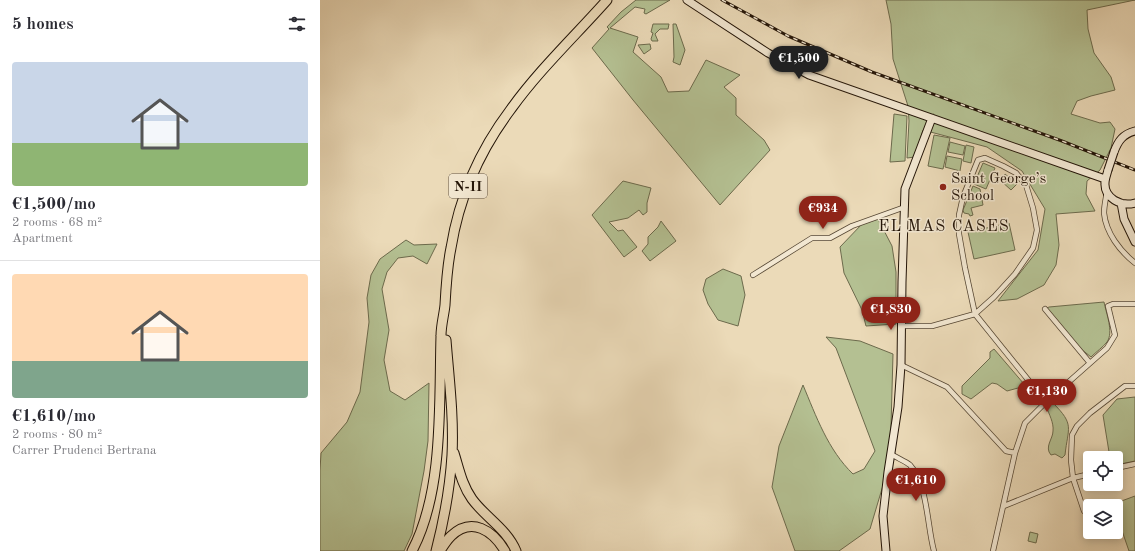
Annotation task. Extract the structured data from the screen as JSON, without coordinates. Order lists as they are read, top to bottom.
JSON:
{
  "streets": {
    "highway": ["N-II"]
  },
  "districts": ["EL MAS CASES"],
  "places": ["Saint George’s School"],
  "page": {
    "heading": "5 homes",
    "price": [
      "€1,500",
      "€934",
      "€1,830",
      "€1,130",
      "€1,610"
    ],
    "list": [
      {
        "name": "€1,500/mo",
        "note": "2 rooms · 68 m² · Apartment"
      },
      {
        "name": "€1,610/mo",
        "note": "2 rooms · 80 m² · Carrer Prudenci Bertrana"
      }
    ]
  }
}
